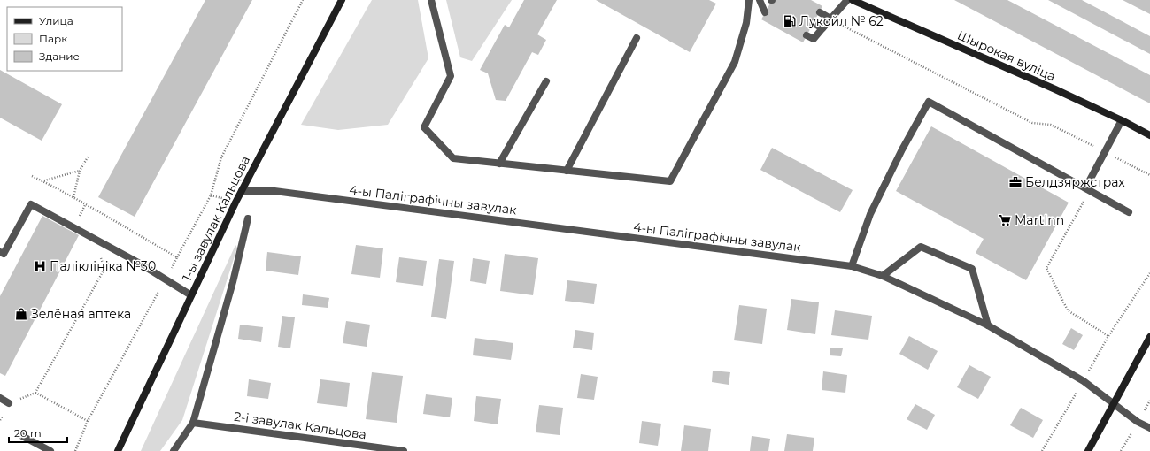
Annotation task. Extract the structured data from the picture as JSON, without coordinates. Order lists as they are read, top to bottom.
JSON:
{
  "streets": {
    "street": [
      "Шырокая вуліца",
      "4-ы Паліграфічны завулак",
      "1-ы завулак Кальцова",
      "2-і завулак Кальцова"
    ]
  },
  "crossings": [
    ["4-ы Паліграфічны завулак", "1-ы завулак Кальцова"]
  ],
  "places": {
    "fuel station": ["Лукойл № 62"],
    "office": ["Белдзяржстрах"],
    "supermarket": ["MartInn"],
    "hospital": ["Паліклініка №30"],
    "shop": ["Зелёная аптека"]
  },
  "legend": ["Улица", "Парк", "Здание"],
  "scale_bar": "20 m"
}
